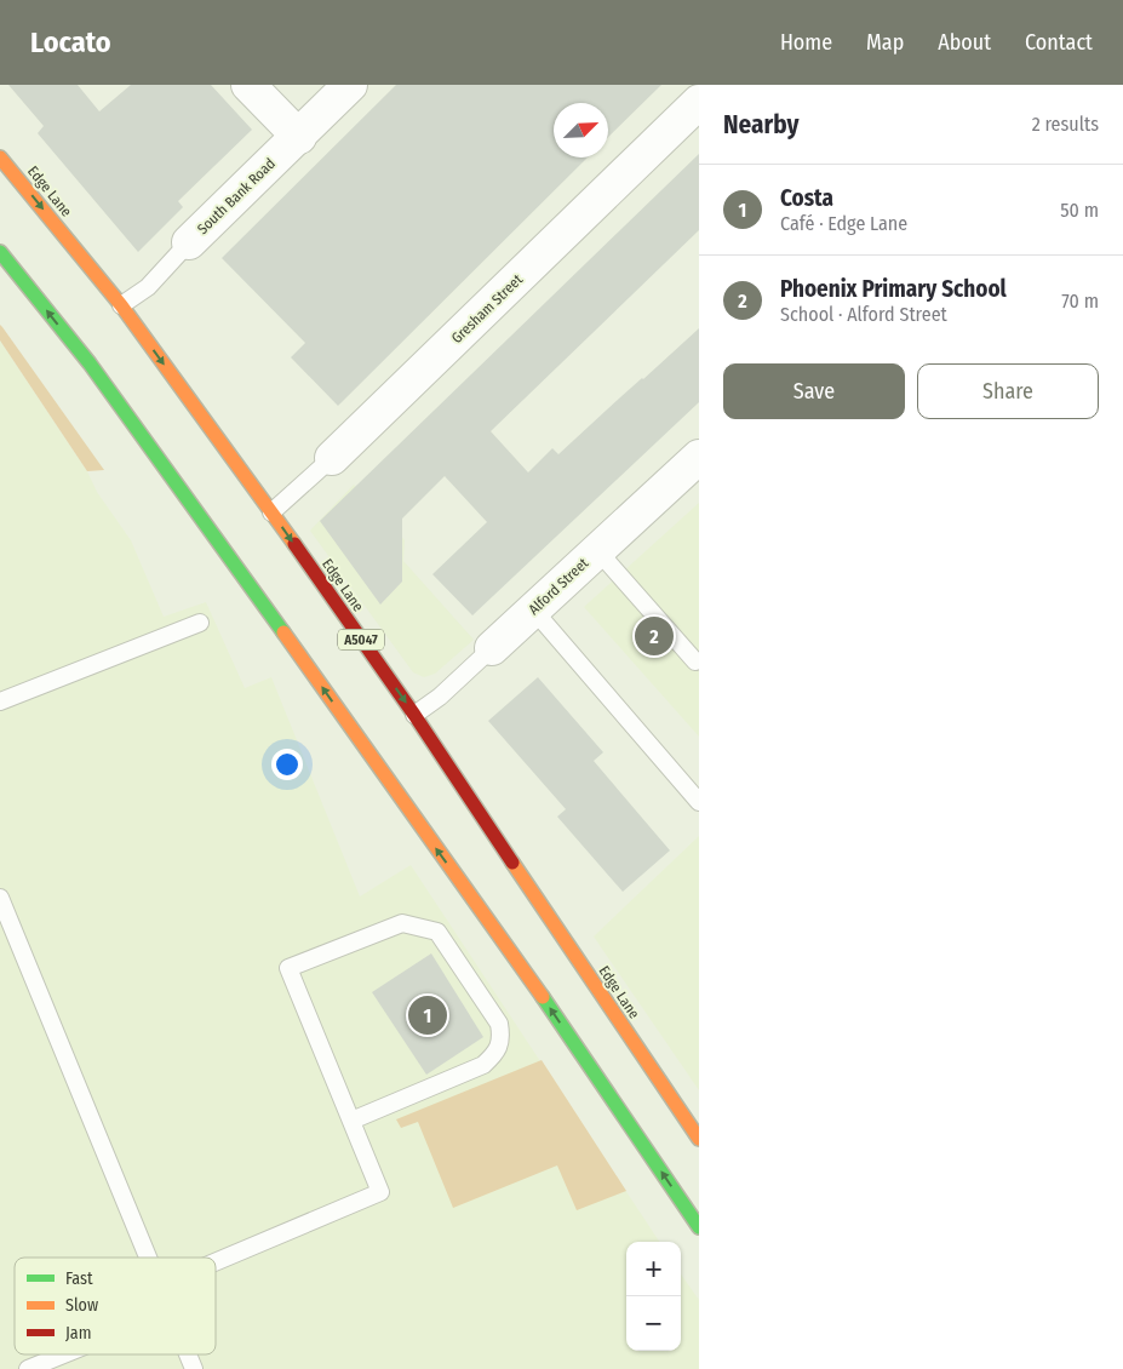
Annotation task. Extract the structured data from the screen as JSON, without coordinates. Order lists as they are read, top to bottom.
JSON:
{
  "streets": {
    "highway": ["Edge Lane", "A5047"],
    "street": ["South Bank Road", "Gresham Street", "Alford Street"]
  },
  "crossings": [
    ["Edge Lane", "South Bank Road"],
    ["Edge Lane", "Gresham Street"],
    ["Edge Lane", "Alford Street"]
  ],
  "legend": ["Fast", "Slow", "Jam"],
  "north": "top right",
  "page": {
    "header": "Locato",
    "nav": [
      "Home",
      "Map",
      "About",
      "Contact"
    ],
    "heading": ["Nearby", "2 results"],
    "list": [
      {
        "mark": "1",
        "name": "Costa",
        "note": "Café · Edge Lane",
        "value": "50 m"
      },
      {
        "mark": "2",
        "name": "Phoenix Primary School",
        "note": "School · Alford Street",
        "value": "70 m"
      }
    ],
    "buttons": ["Save", "Share"],
    "pins": ["2", "1"],
    "map_buttons": ["+", "−"]
  }
}
